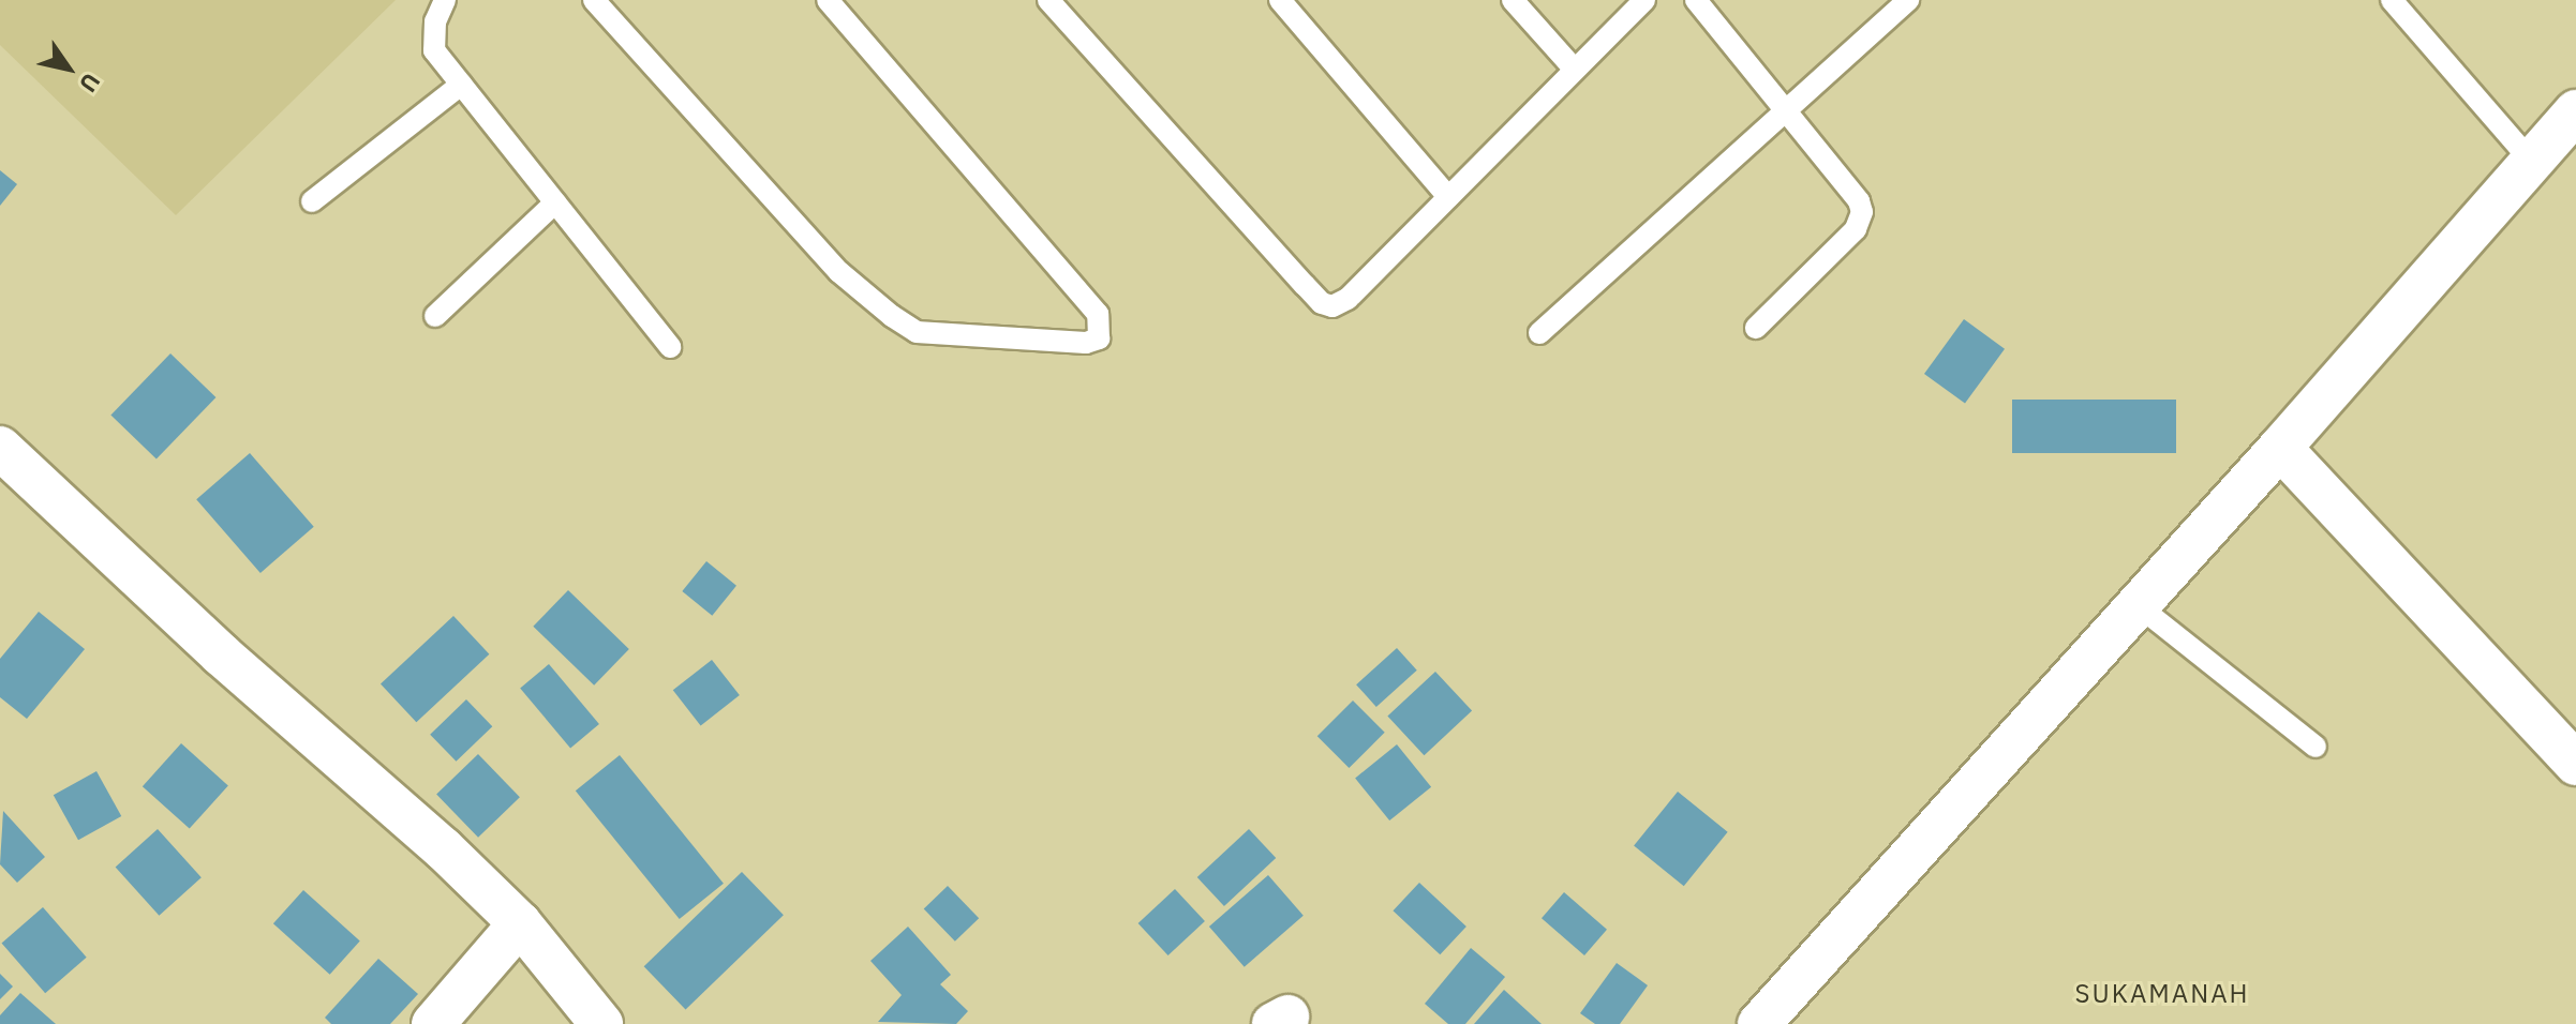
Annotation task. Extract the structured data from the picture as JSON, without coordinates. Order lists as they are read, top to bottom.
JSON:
{
  "districts": ["SUKAMANAH"],
  "north": "bottom right"
}
